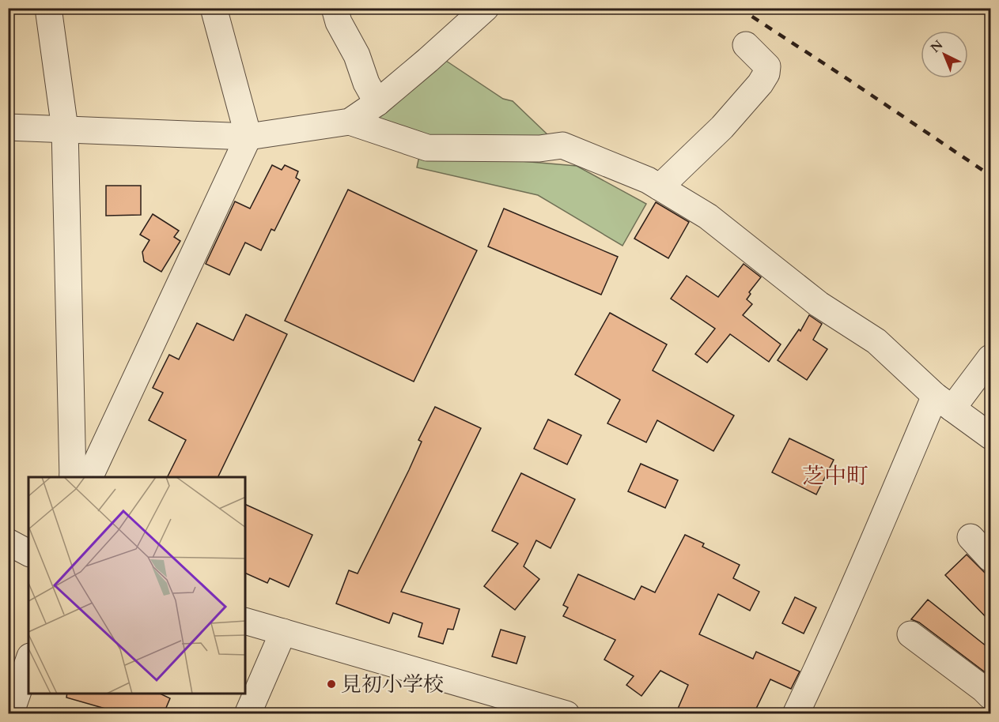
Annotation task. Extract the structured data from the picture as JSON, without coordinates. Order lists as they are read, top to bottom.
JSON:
{
  "districts": ["芝中町"],
  "places": ["見初小学校"],
  "north": "top left"
}
